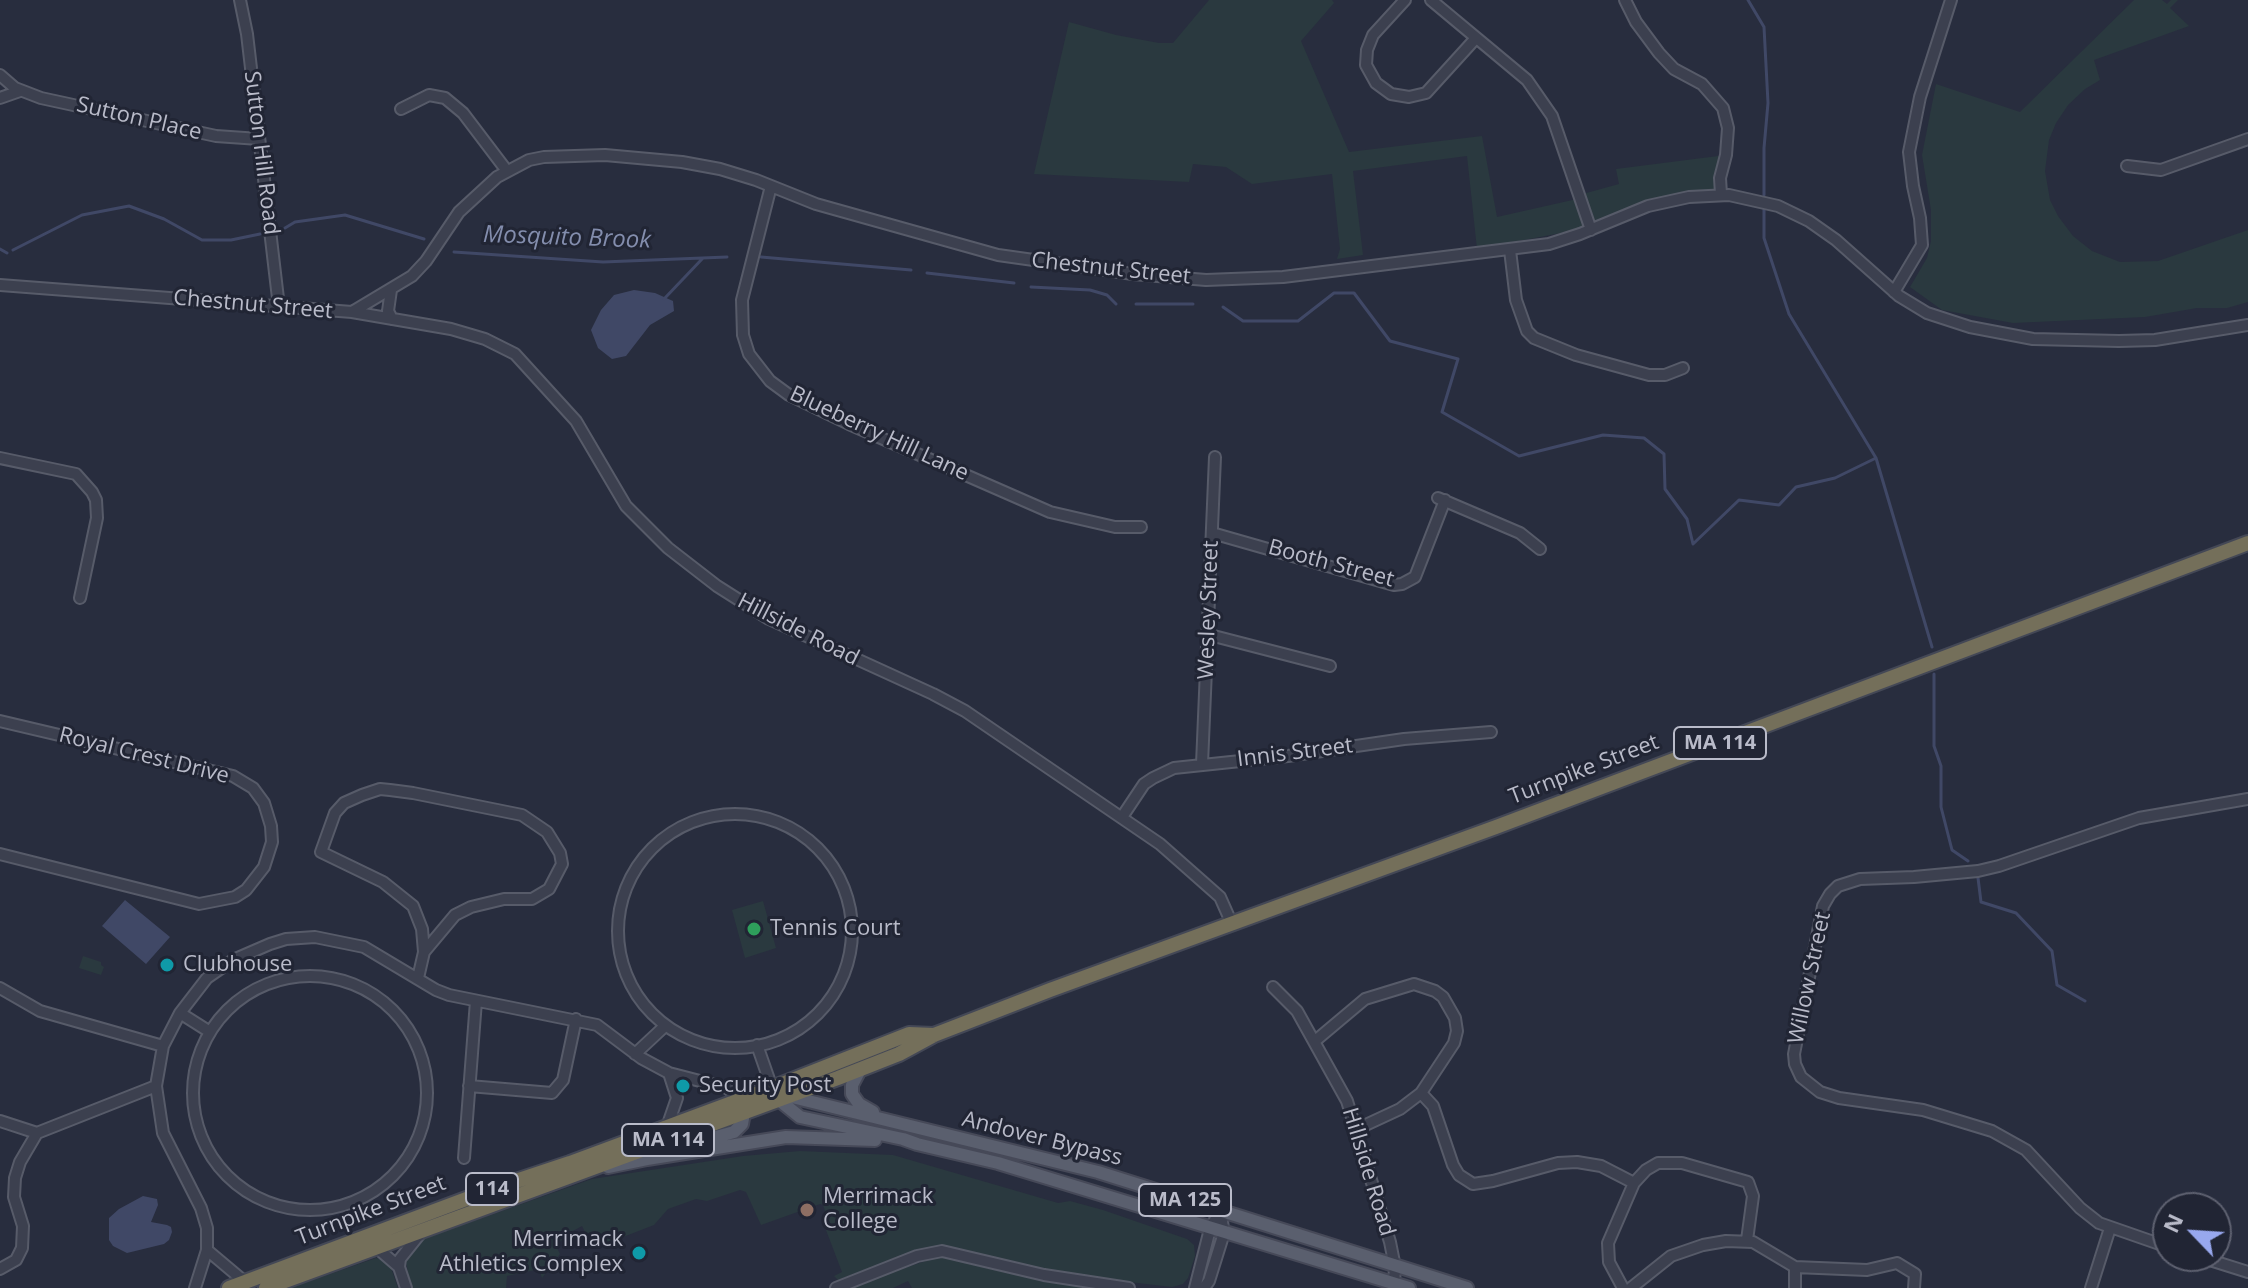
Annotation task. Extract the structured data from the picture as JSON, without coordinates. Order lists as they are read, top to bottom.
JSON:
{
  "streets": {
    "highway": ["MA 114", "Turnpike Street", "114"],
    "main road": ["Andover Bypass", "MA 125"],
    "street": [
      "Sutton Place",
      "Sutton Hill Road",
      "Chestnut Street",
      "Blueberry Hill Lane",
      "Booth Street",
      "Wesley Street",
      "Hillside Road",
      "Innis Street",
      "Royal Crest Drive",
      "Willow Street"
    ]
  },
  "crossings": [
    ["Sutton Place", "Sutton Hill Road"],
    ["Sutton Hill Road", "Chestnut Street"],
    ["Chestnut Street", "Blueberry Hill Lane"],
    ["Chestnut Street", "Hillside Road"],
    ["Booth Street", "Wesley Street"],
    ["Wesley Street", "Innis Street"],
    ["Hillside Road", "Innis Street"],
    ["Hillside Road", "Turnpike Street"],
    ["Hillside Road", "Andover Bypass"],
    ["Turnpike Street", "Andover Bypass"],
    ["Turnpike Street", "MA 125"],
    ["Andover Bypass", "MA 125"]
  ],
  "water": ["Mosquito Brook"],
  "places": [
    "Tennis Court",
    "Clubhouse",
    "Security Post",
    "Merrimack College",
    "Merrimack Athletics Complex"
  ],
  "north": "top left"
}
